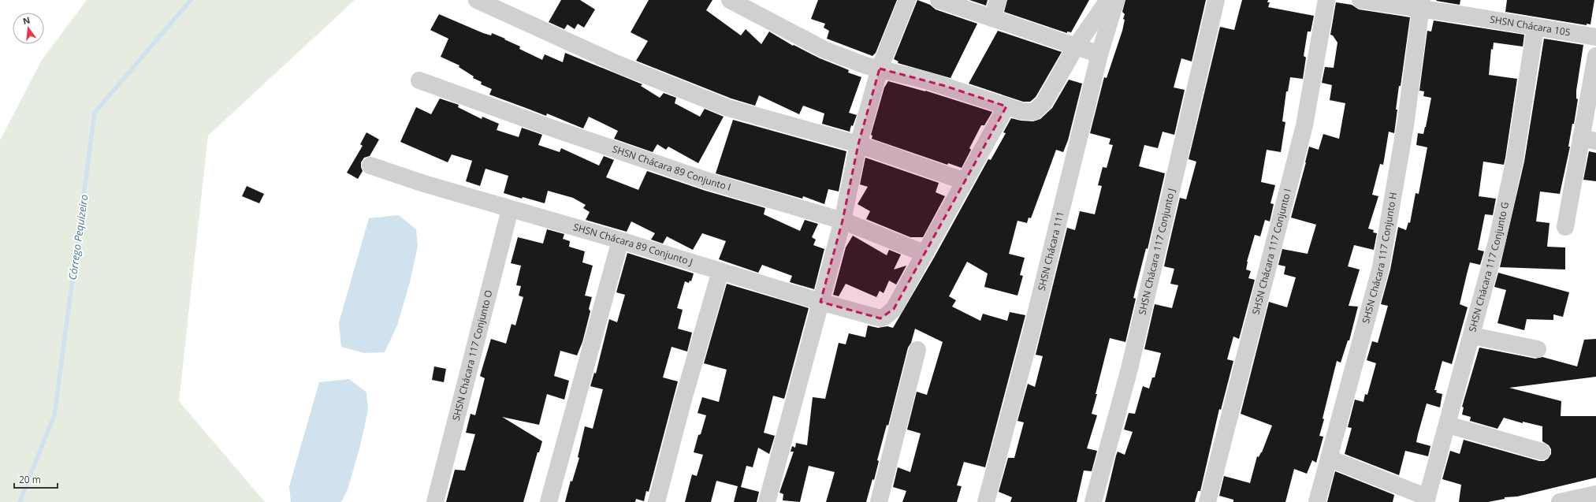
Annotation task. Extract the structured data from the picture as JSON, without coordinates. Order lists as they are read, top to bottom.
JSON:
{
  "streets": {
    "street": [
      "SHSN Chácara 105",
      "SHSN Chácara 89 Conjunto I",
      "SHSN Chácara 89 Conjunto J",
      "SHSN Chácara 111",
      "SHSN Chácara 117 Conjunto J",
      "SHSN Chácara 117 Conjunto I",
      "SHSN Chácara 117 Conjunto H",
      "SHSN Chácara 117 Conjunto G",
      "SHSN Chácara 117 Conjunto O"
    ]
  },
  "crossings": [
    ["SHSN Chácara 105", "SHSN Chácara 117 Conjunto H"],
    ["SHSN Chácara 105", "SHSN Chácara 117 Conjunto G"],
    ["SHSN Chácara 89 Conjunto I", "SHSN Chácara 89 Conjunto J"],
    ["SHSN Chácara 89 Conjunto J", "SHSN Chácara 117 Conjunto O"]
  ],
  "water": ["Córrego Pequizeiro"],
  "scale_bar": "20 m",
  "north": "top"
}
